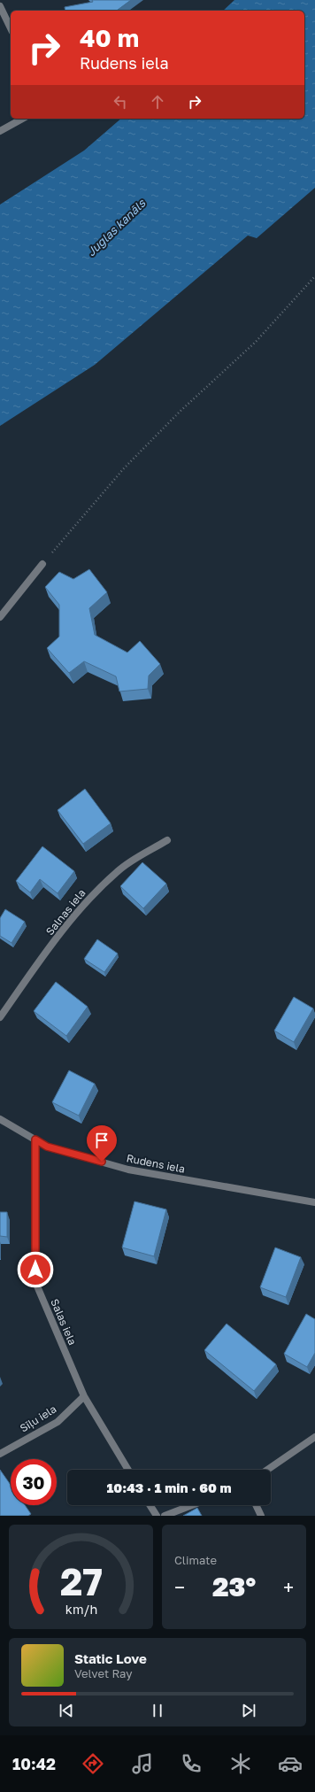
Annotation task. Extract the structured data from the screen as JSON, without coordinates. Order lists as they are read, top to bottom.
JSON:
{
  "streets": {
    "street": [
      "Salnas iela",
      "Rudens iela",
      "Salas iela",
      "Sīļu iela"
    ]
  },
  "crossings": [
    ["Rudens iela", "Salas iela"],
    ["Salas iela", "Sīļu iela"]
  ],
  "water": ["Juglas kanāls"],
  "page": {
    "turn": ["40 m", "Rudens iela"],
    "limit": "30",
    "trip": "10:43 · 1 min · 60 m",
    "tile": "Climate",
    "heat": ["−", "23°", "+"],
    "song": ["Static Love", "Velvet Ray"],
    "tabs": "10:42",
    "gauge": ["27", "km/h"]
  }
}
